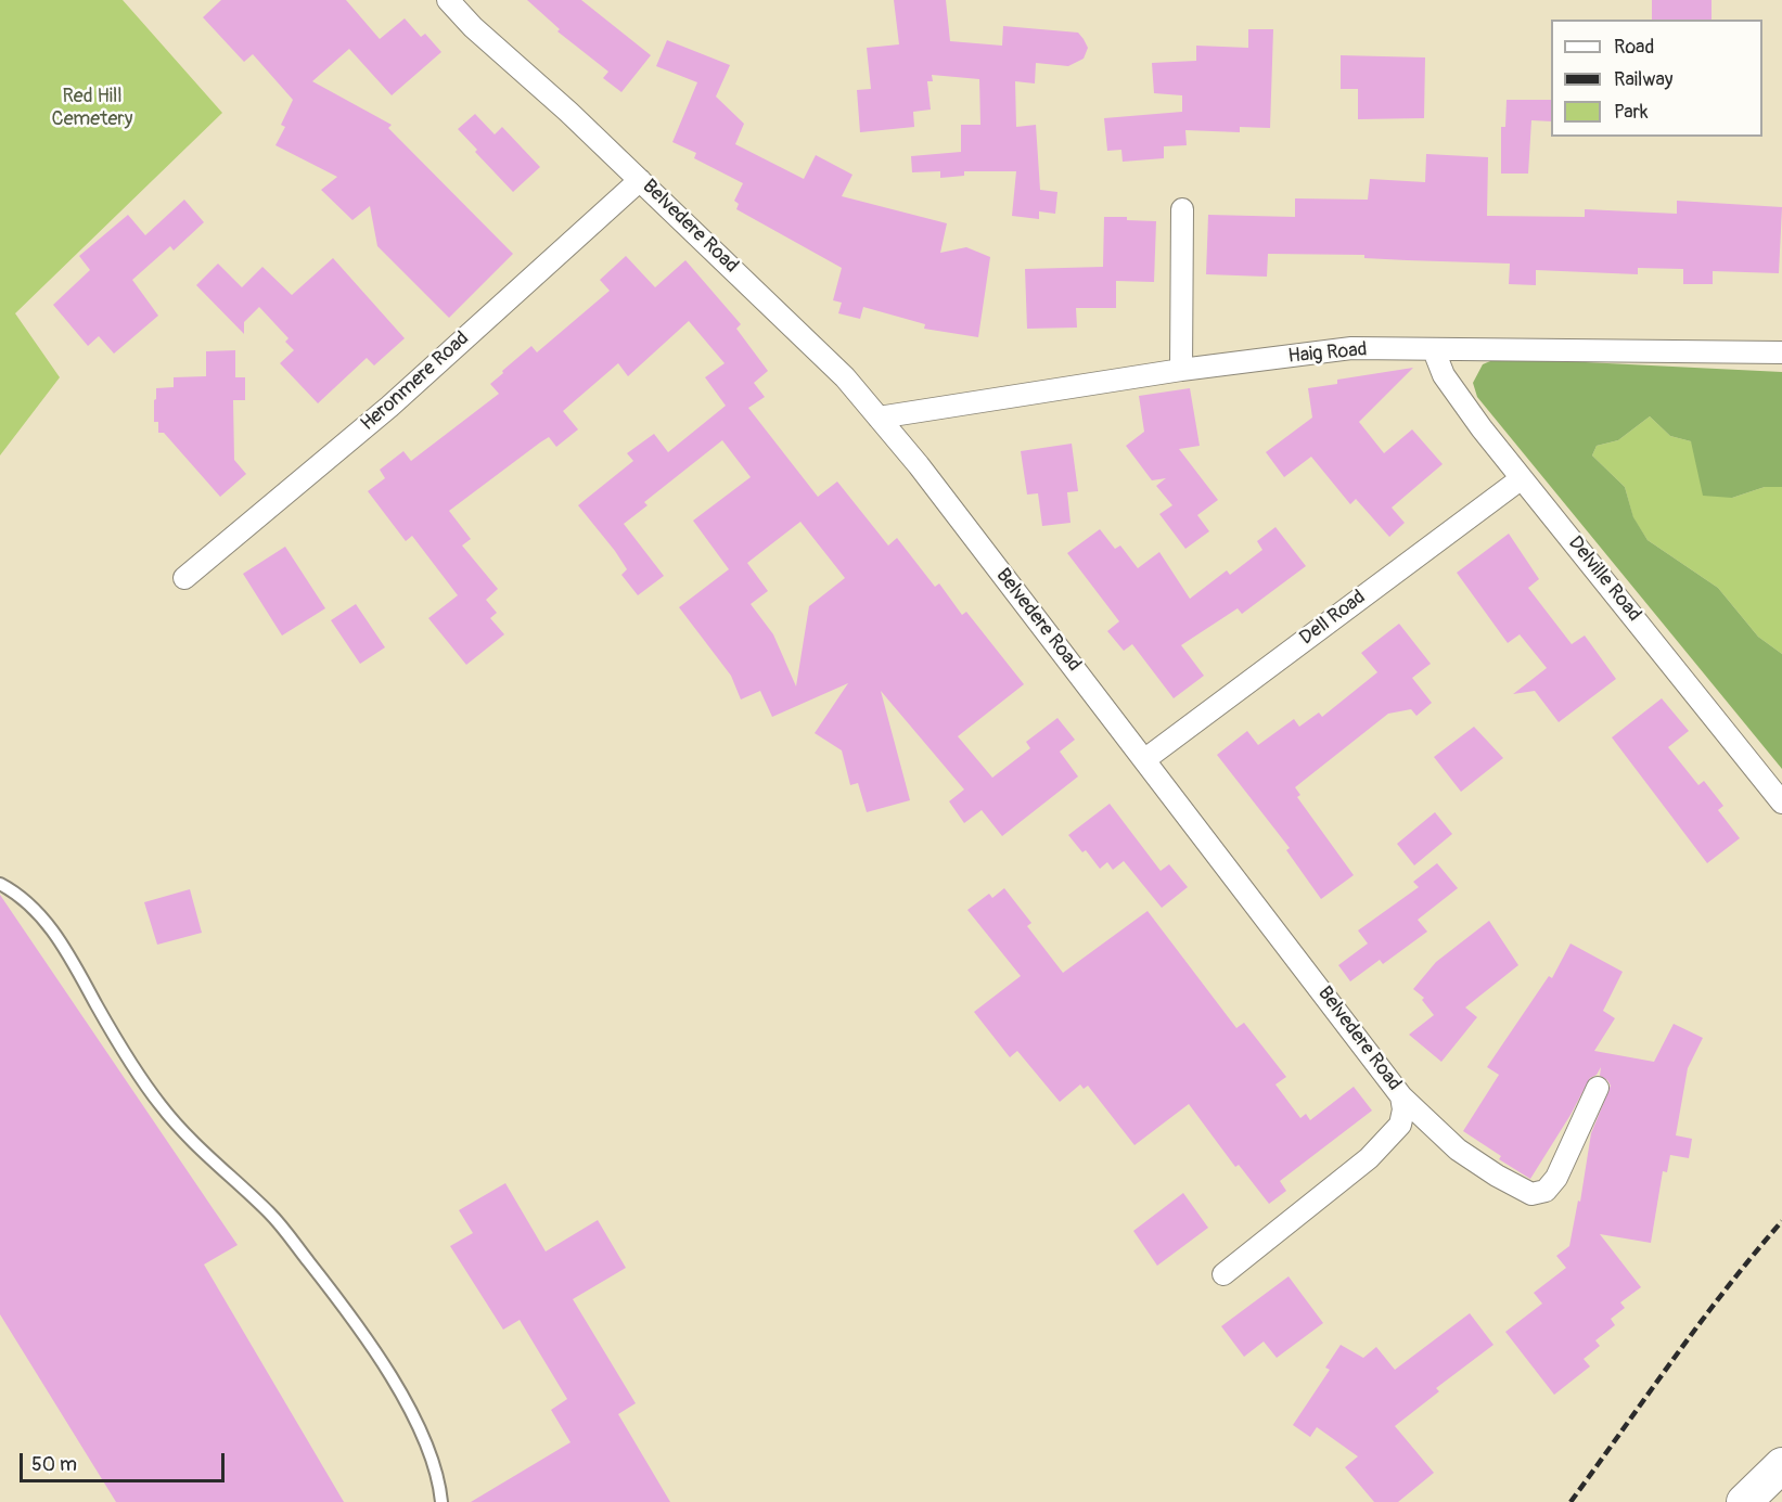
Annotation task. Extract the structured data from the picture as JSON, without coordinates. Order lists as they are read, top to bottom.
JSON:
{
  "streets": {
    "street": [
      "Belvedere Road",
      "Haig Road",
      "Heronmere Road",
      "Delville Road",
      "Dell Road"
    ]
  },
  "crossings": [
    ["Belvedere Road", "Haig Road"],
    ["Belvedere Road", "Heronmere Road"],
    ["Belvedere Road", "Dell Road"],
    ["Haig Road", "Delville Road"],
    ["Delville Road", "Dell Road"]
  ],
  "parks": ["Red Hill Cemetery"],
  "legend": ["Road", "Railway", "Park"],
  "scale_bar": "50 m"
}
